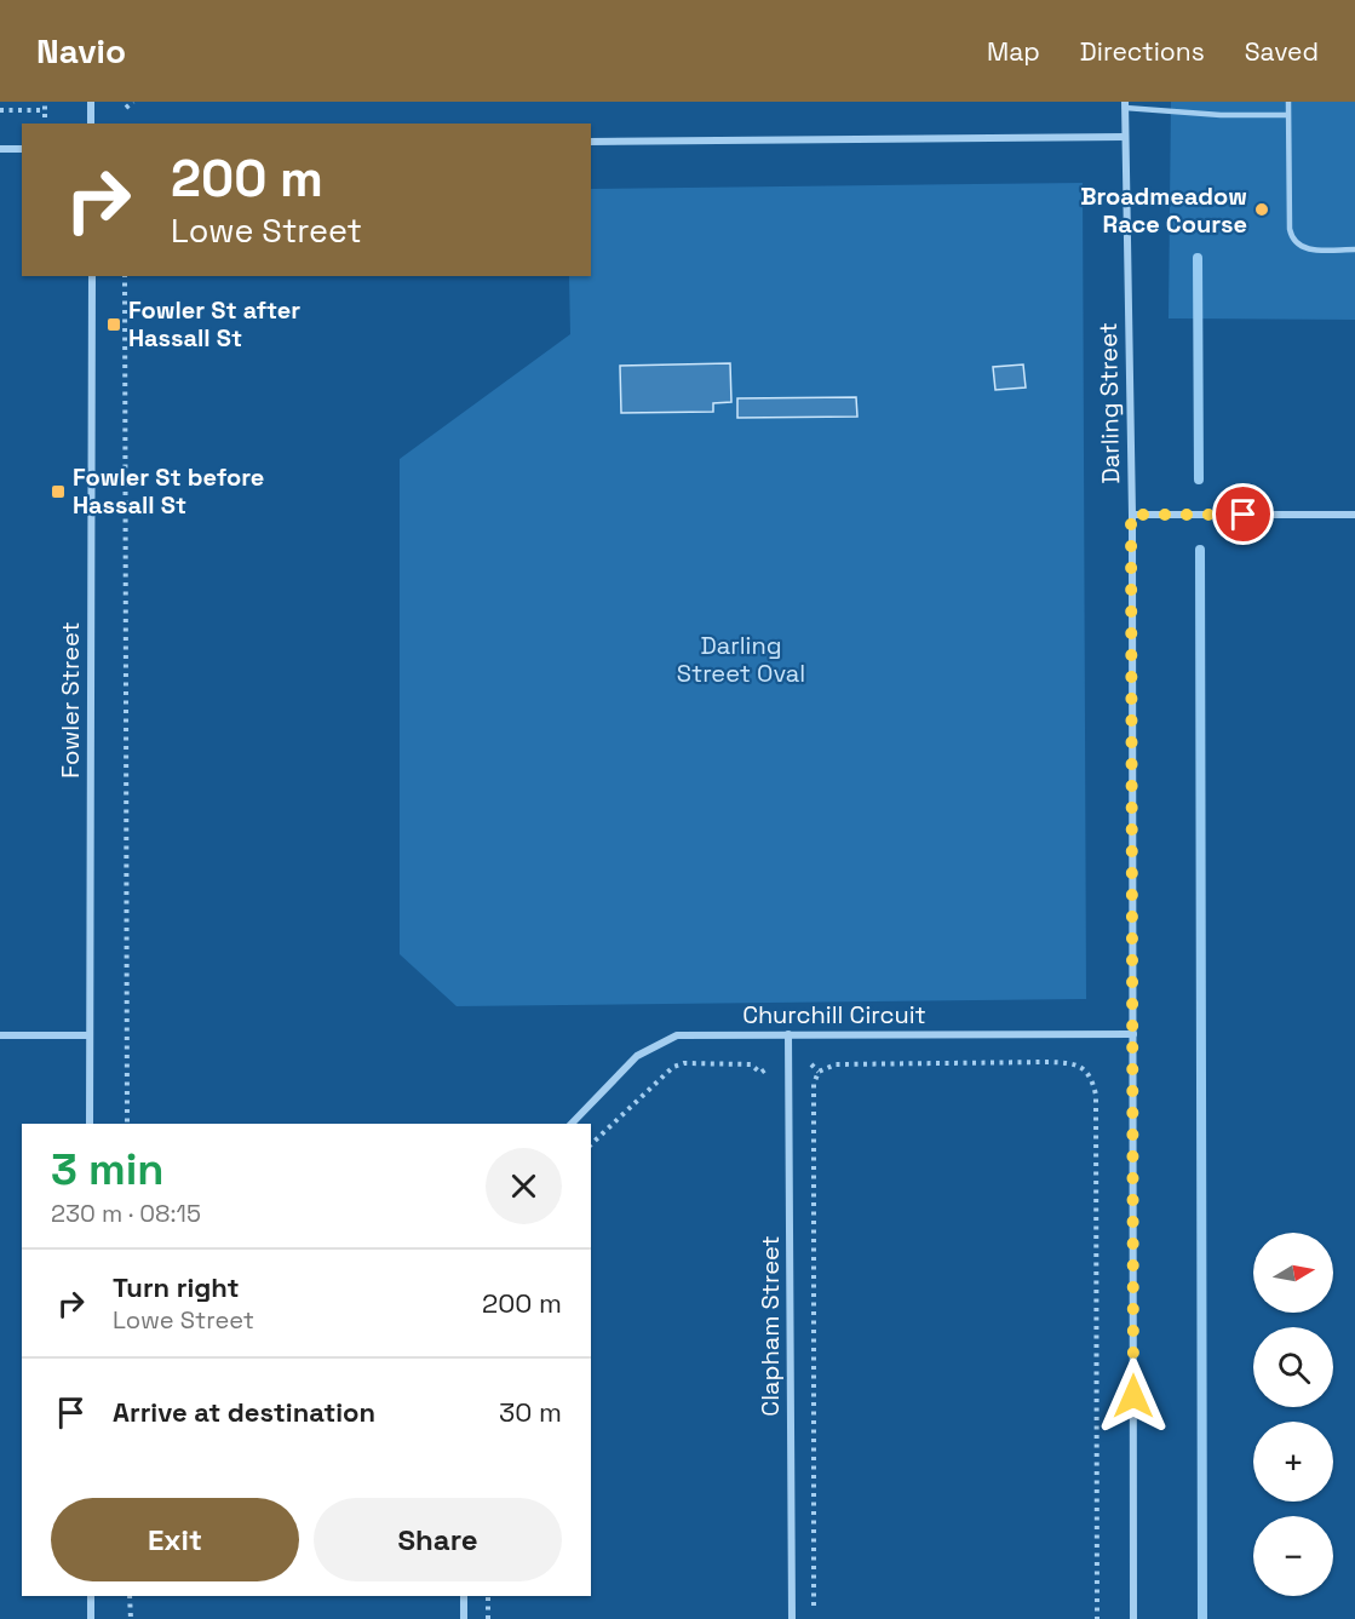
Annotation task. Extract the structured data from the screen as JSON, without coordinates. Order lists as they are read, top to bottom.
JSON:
{
  "streets": {
    "street": [
      "Darling Street",
      "Fowler Street",
      "Churchill Circuit",
      "Clapham Street"
    ]
  },
  "crossings": [
    ["Darling Street", "Churchill Circuit"],
    ["Churchill Circuit", "Clapham Street"]
  ],
  "parks": ["Darling Street Oval"],
  "places": {
    "other": ["Broadmeadow Race Course"],
    "transit": ["Fowler St after Hassall St", "Fowler St before Hassall St"]
  },
  "north": "right",
  "page": {
    "header": "Navio",
    "nav": ["Map", "Directions", "Saved"],
    "turn": ["200 m", "Lowe Street"],
    "heading": ["3 min", "230 m · 08:15"],
    "map_buttons": ["+", "−"],
    "list": [
      {
        "name": "Turn right",
        "note": "Lowe Street",
        "value": "200 m"
      },
      {
        "name": "Arrive at destination",
        "value": "30 m"
      }
    ],
    "buttons": ["Exit", "Share"]
  }
}
